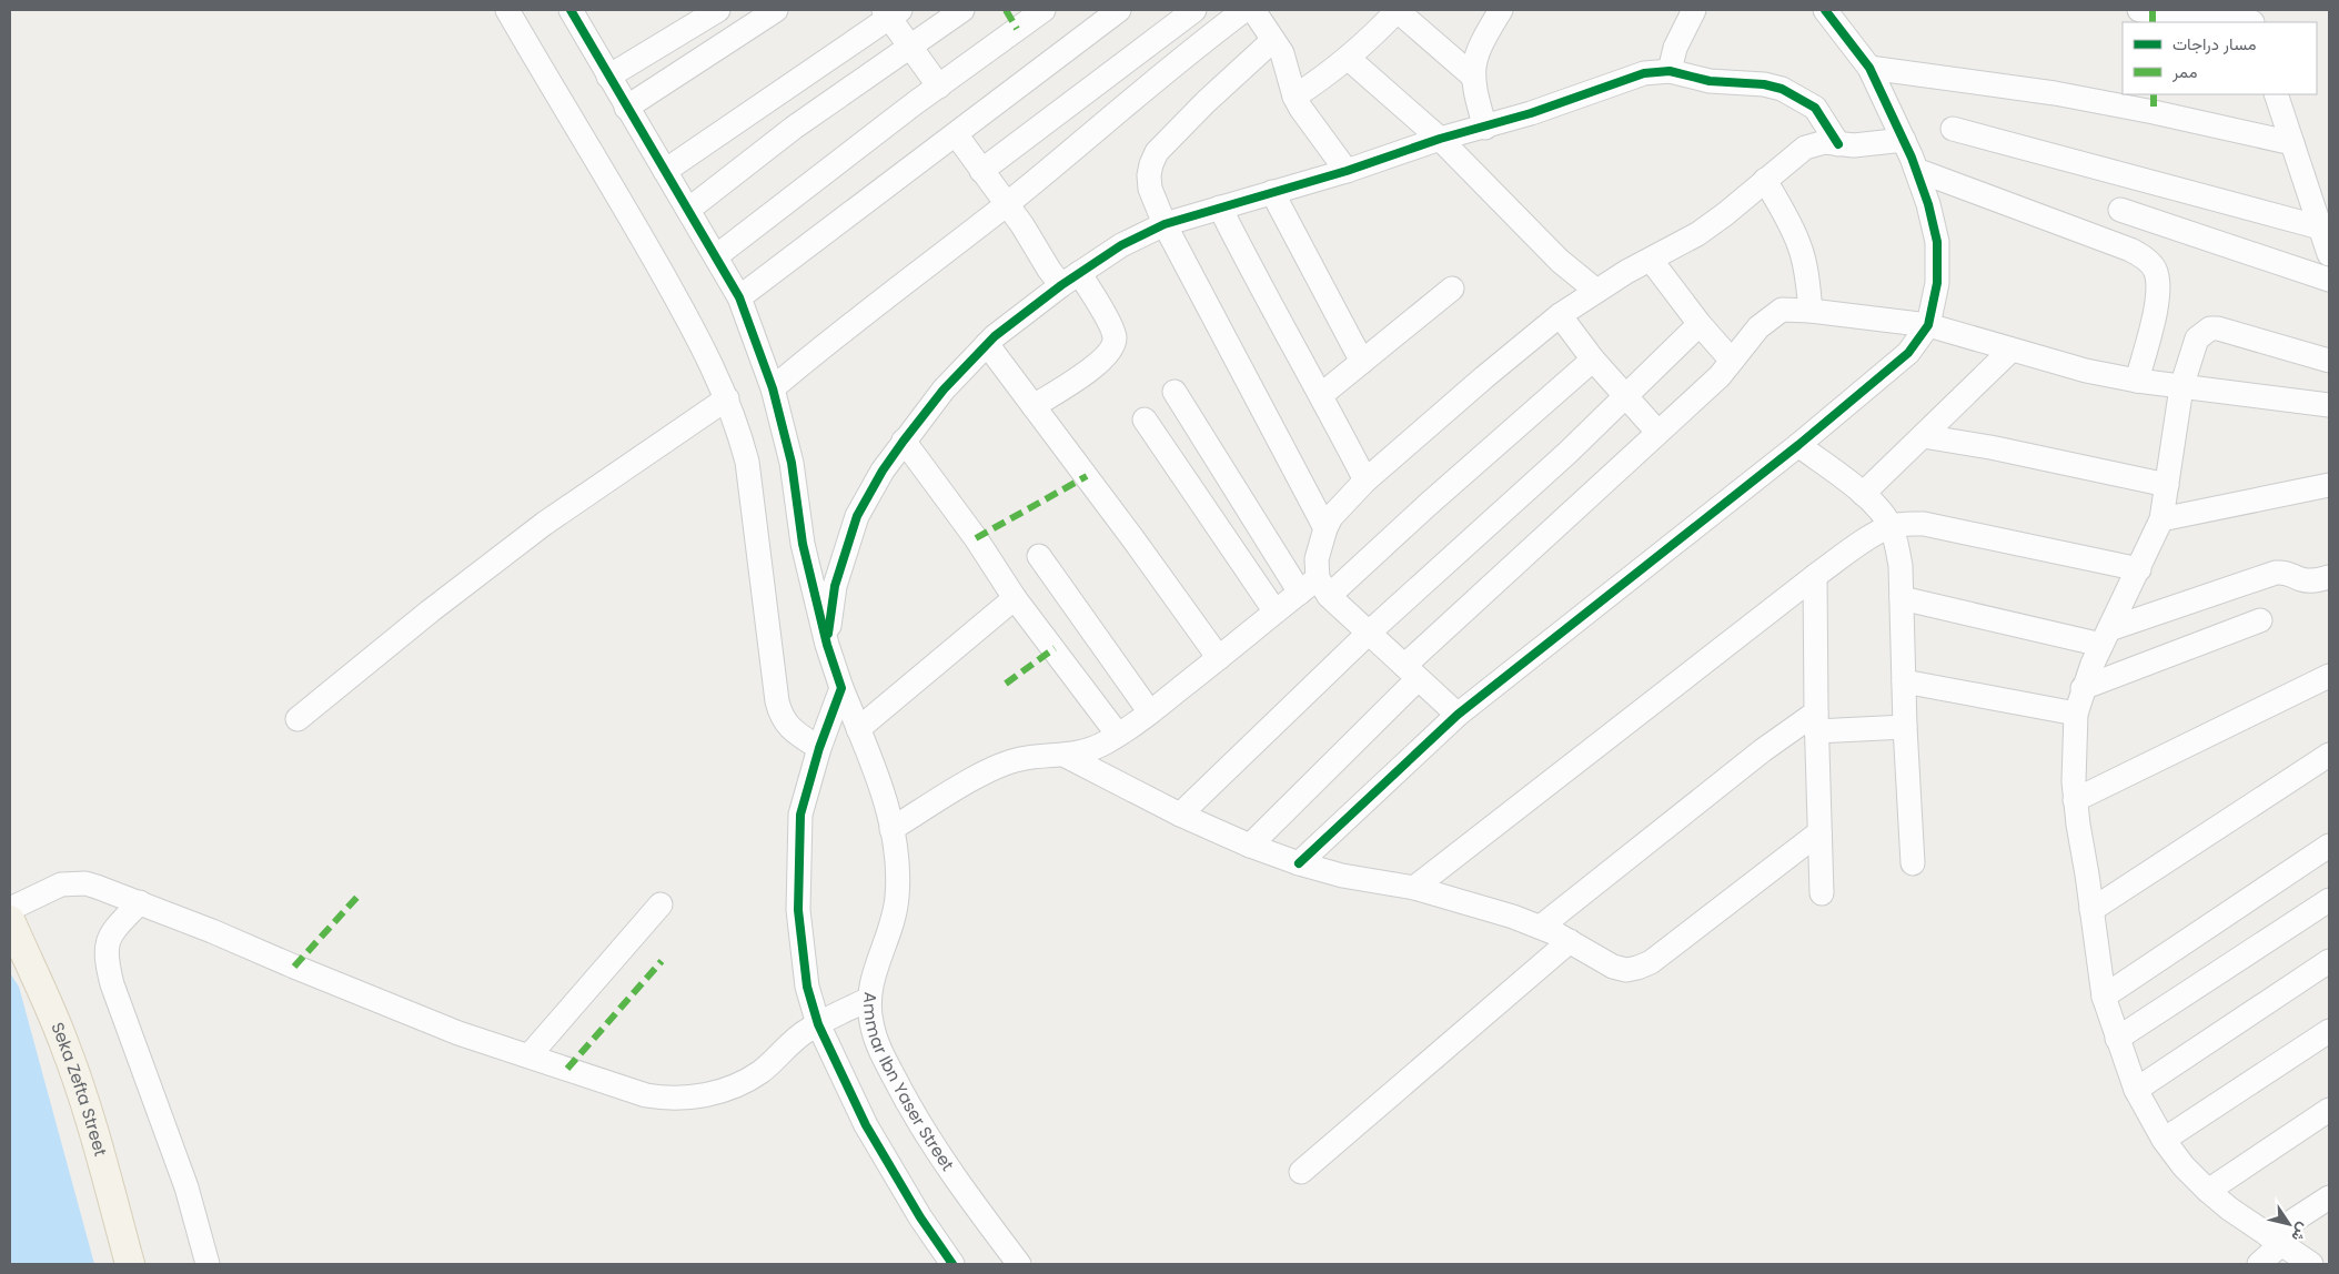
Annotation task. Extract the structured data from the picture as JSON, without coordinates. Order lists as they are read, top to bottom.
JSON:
{
  "streets": {
    "main road": ["Seka Zefta Street"],
    "street": ["Ammar Ibn Yaser Street"]
  },
  "legend": ["مسار دراجات", "ممر"],
  "north": "bottom right"
}
